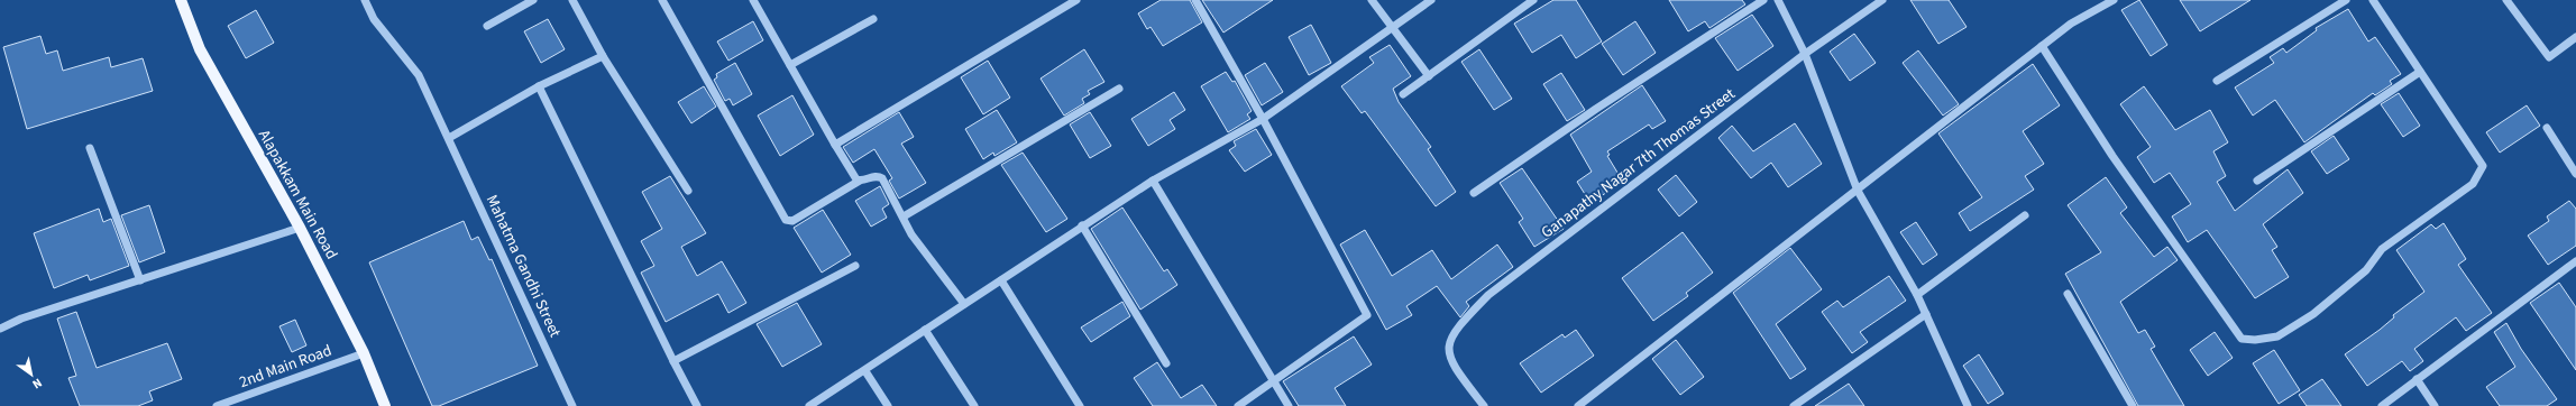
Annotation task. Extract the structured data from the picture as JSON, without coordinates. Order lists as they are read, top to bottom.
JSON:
{
  "streets": {
    "main road": ["Alapakkam Main Road"],
    "street": ["Ganapathy Nagar 7th Thomas Street", "Mahatma Gandhi Street", "2nd Main Road"]
  },
  "crossings": [
    ["Alapakkam Main Road", "2nd Main Road"]
  ],
  "north": "bottom right"
}
